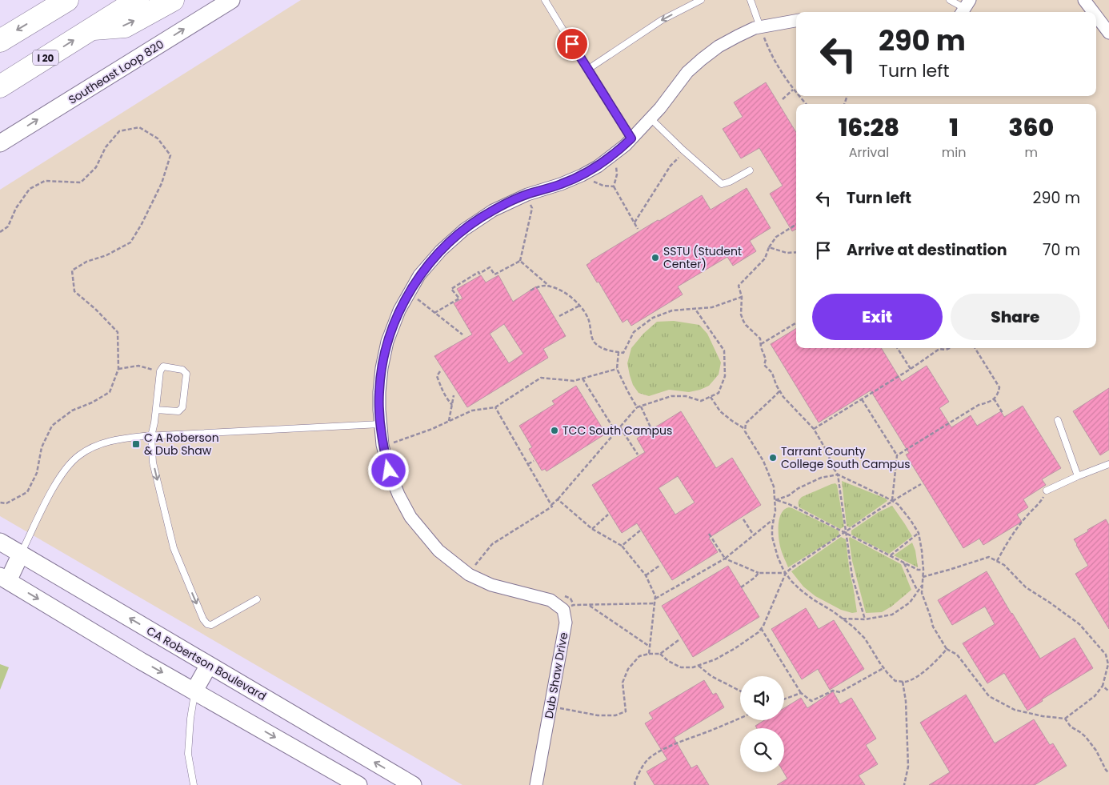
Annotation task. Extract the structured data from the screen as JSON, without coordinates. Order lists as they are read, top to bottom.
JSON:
{
  "streets": {
    "highway": ["I 20"],
    "street": ["Southeast Loop 820", "CA Robertson Boulevard", "Dub Shaw Drive"]
  },
  "one_way": ["Southeast Loop 820"],
  "places": {
    "other": ["SSTU (Student Center)", "TCC South Campus", "Tarrant County College South Campus"],
    "transit": ["C A Roberson & Dub Shaw"]
  },
  "page": {
    "turn": ["290 m", "Turn left"],
    "eta": [
      "16:28",
      "Arrival",
      "1",
      "min",
      "360",
      "m"
    ],
    "list": [
      {
        "name": "Turn left",
        "value": "290 m"
      },
      {
        "name": "Arrive at destination",
        "value": "70 m"
      }
    ],
    "buttons": ["Exit", "Share"]
  }
}
